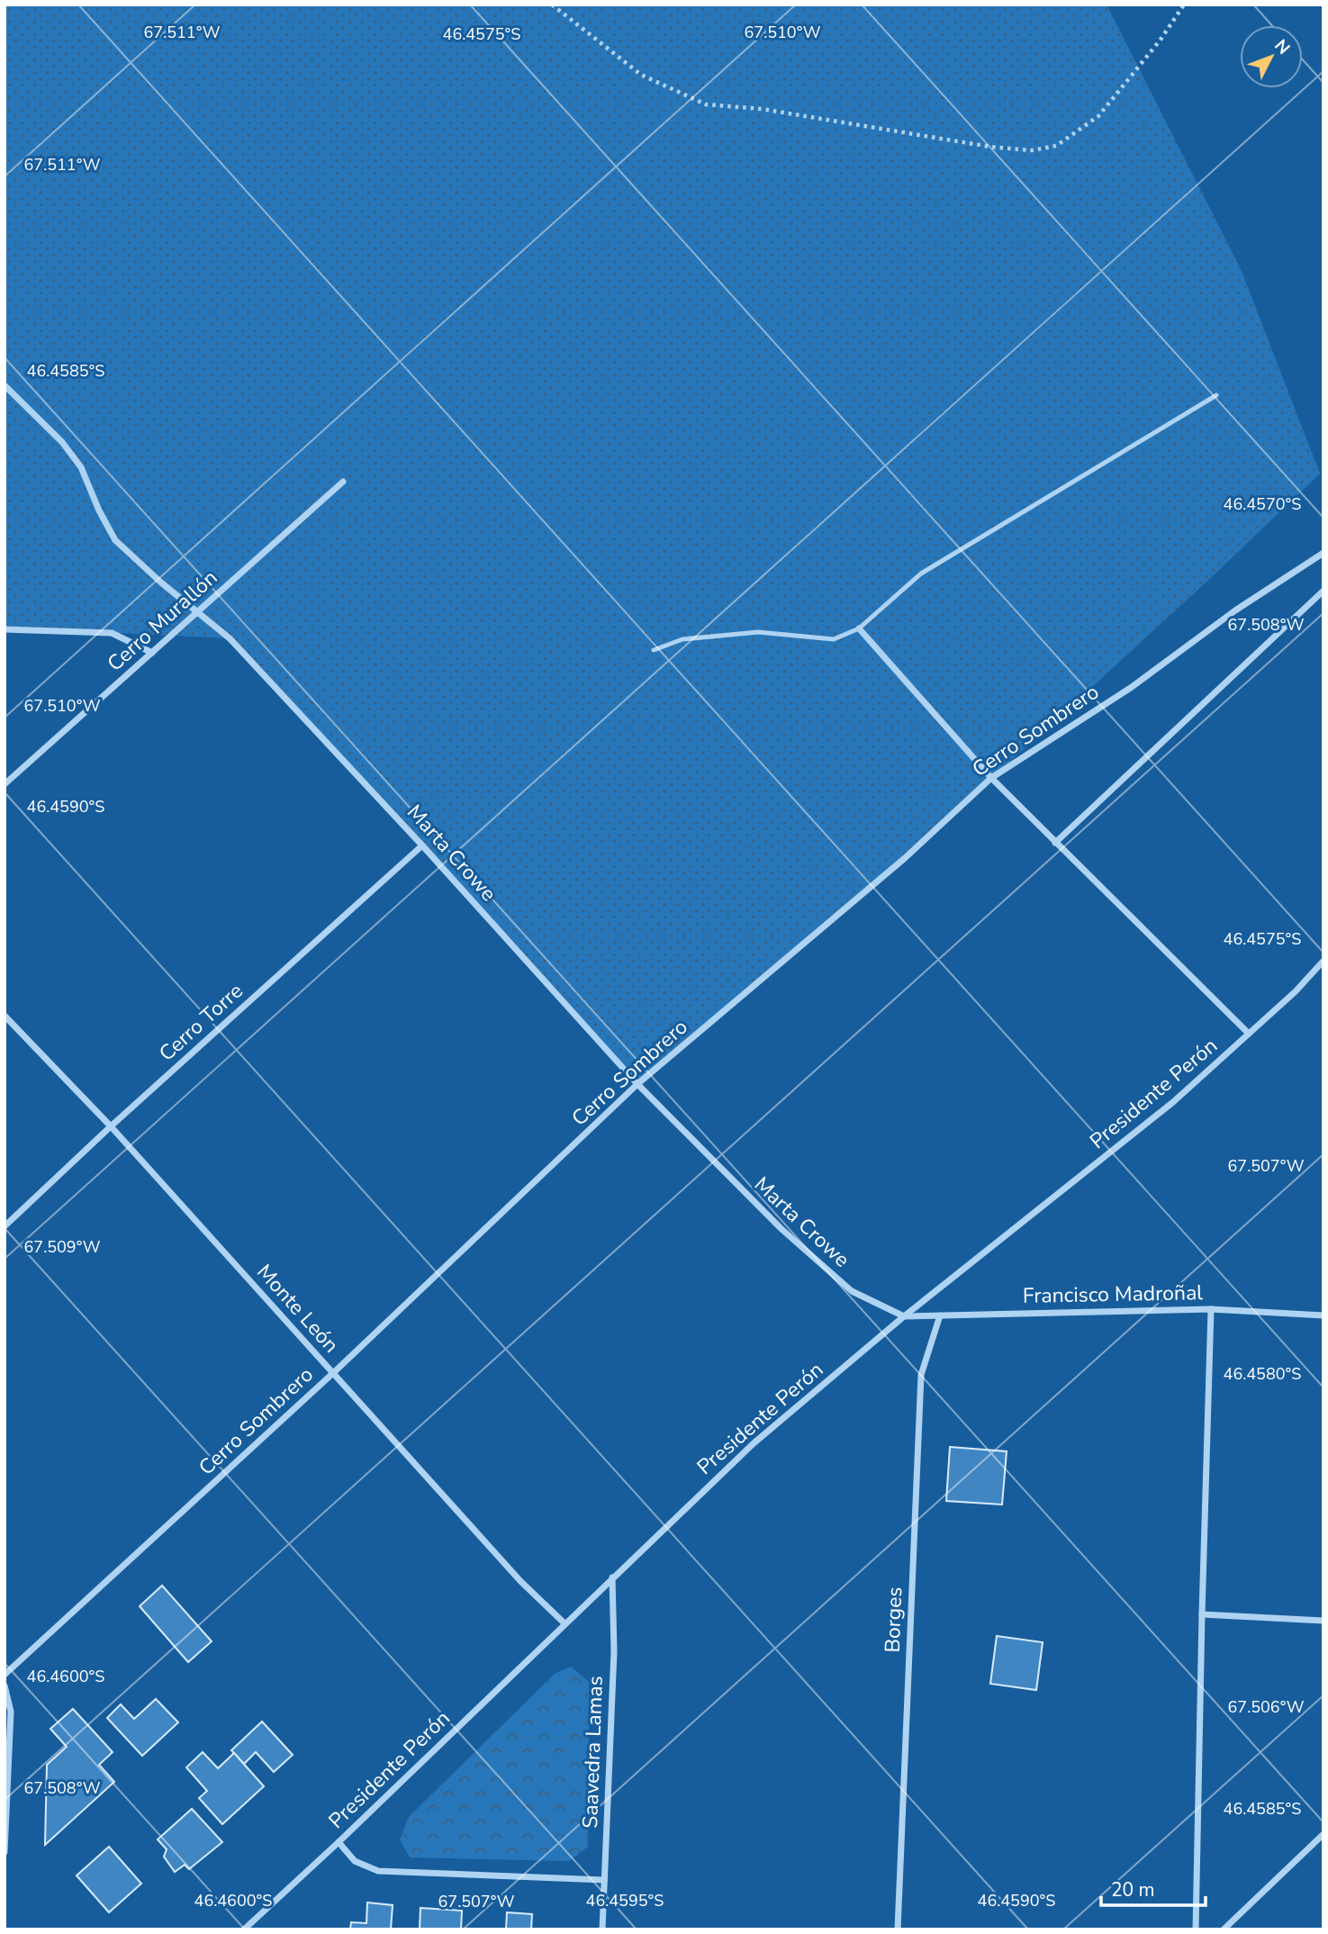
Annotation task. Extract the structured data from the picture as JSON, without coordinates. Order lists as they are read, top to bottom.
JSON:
{
  "streets": {
    "street": [
      "Cerro Murallón",
      "Cerro Sombrero",
      "Marta Crowe",
      "Cerro Torre",
      "Presidente Perón",
      "Francisco Madroñal",
      "Monte León",
      "Borges",
      "Saavedra Lamas"
    ]
  },
  "crossings": [
    ["Cerro Murallón", "Marta Crowe"],
    ["Cerro Sombrero", "Marta Crowe"],
    ["Cerro Sombrero", "Monte León"],
    ["Marta Crowe", "Cerro Torre"],
    ["Marta Crowe", "Presidente Perón"],
    ["Marta Crowe", "Francisco Madroñal"],
    ["Cerro Torre", "Monte León"],
    ["Presidente Perón", "Francisco Madroñal"],
    ["Presidente Perón", "Monte León"],
    ["Presidente Perón", "Saavedra Lamas"],
    ["Francisco Madroñal", "Borges"]
  ],
  "scale_bar": "20 m",
  "north": "top right",
  "coordinates": [
    "67.511°W",
    "67.510°W",
    "46.4575°S",
    "46.4585°S",
    "46.4570°S",
    "67.508°W",
    "46.4590°S",
    "67.507°W",
    "67.509°W",
    "46.4580°S",
    "46.4600°S",
    "67.506°W",
    "46.4595°S"
  ]
}
